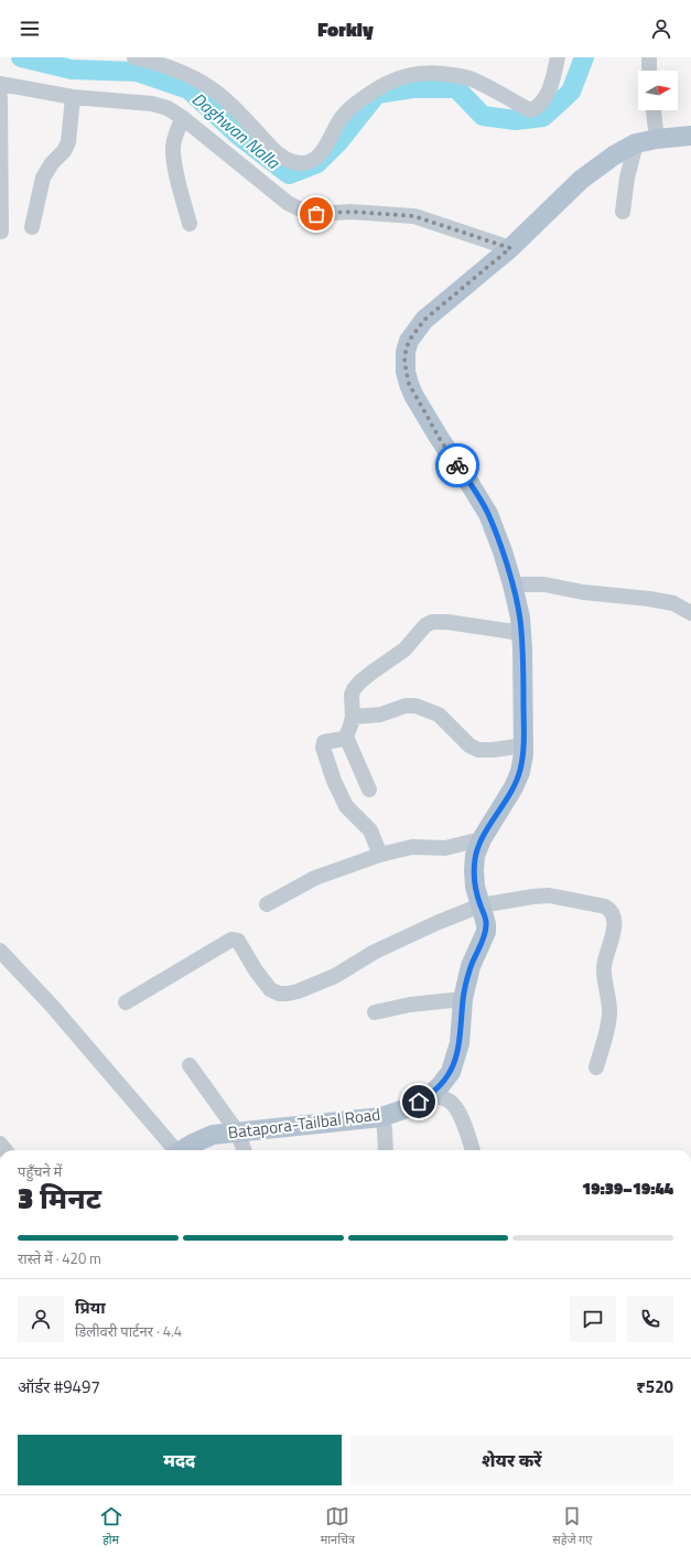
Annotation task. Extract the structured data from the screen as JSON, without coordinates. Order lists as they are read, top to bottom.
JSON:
{
  "streets": {
    "main road": ["Batapora-Tailbal Road"]
  },
  "water": ["Daghwan Nalla"],
  "north": "right",
  "page": {
    "header": "Forkly",
    "heading": ["3 मिनट", "पहुँचने में", "19:39–19:44"],
    "panel": [
      "प्रिया",
      "डिलीवरी पार्टनर · 4.4",
      "ऑर्डर #9497",
      "₹520"
    ],
    "bar": "रास्ते में · 420 m",
    "buttons": ["मदद", "शेयर करें"],
    "tabs": ["होम", "मानचित्र", "सहेजे गए"]
  }
}
